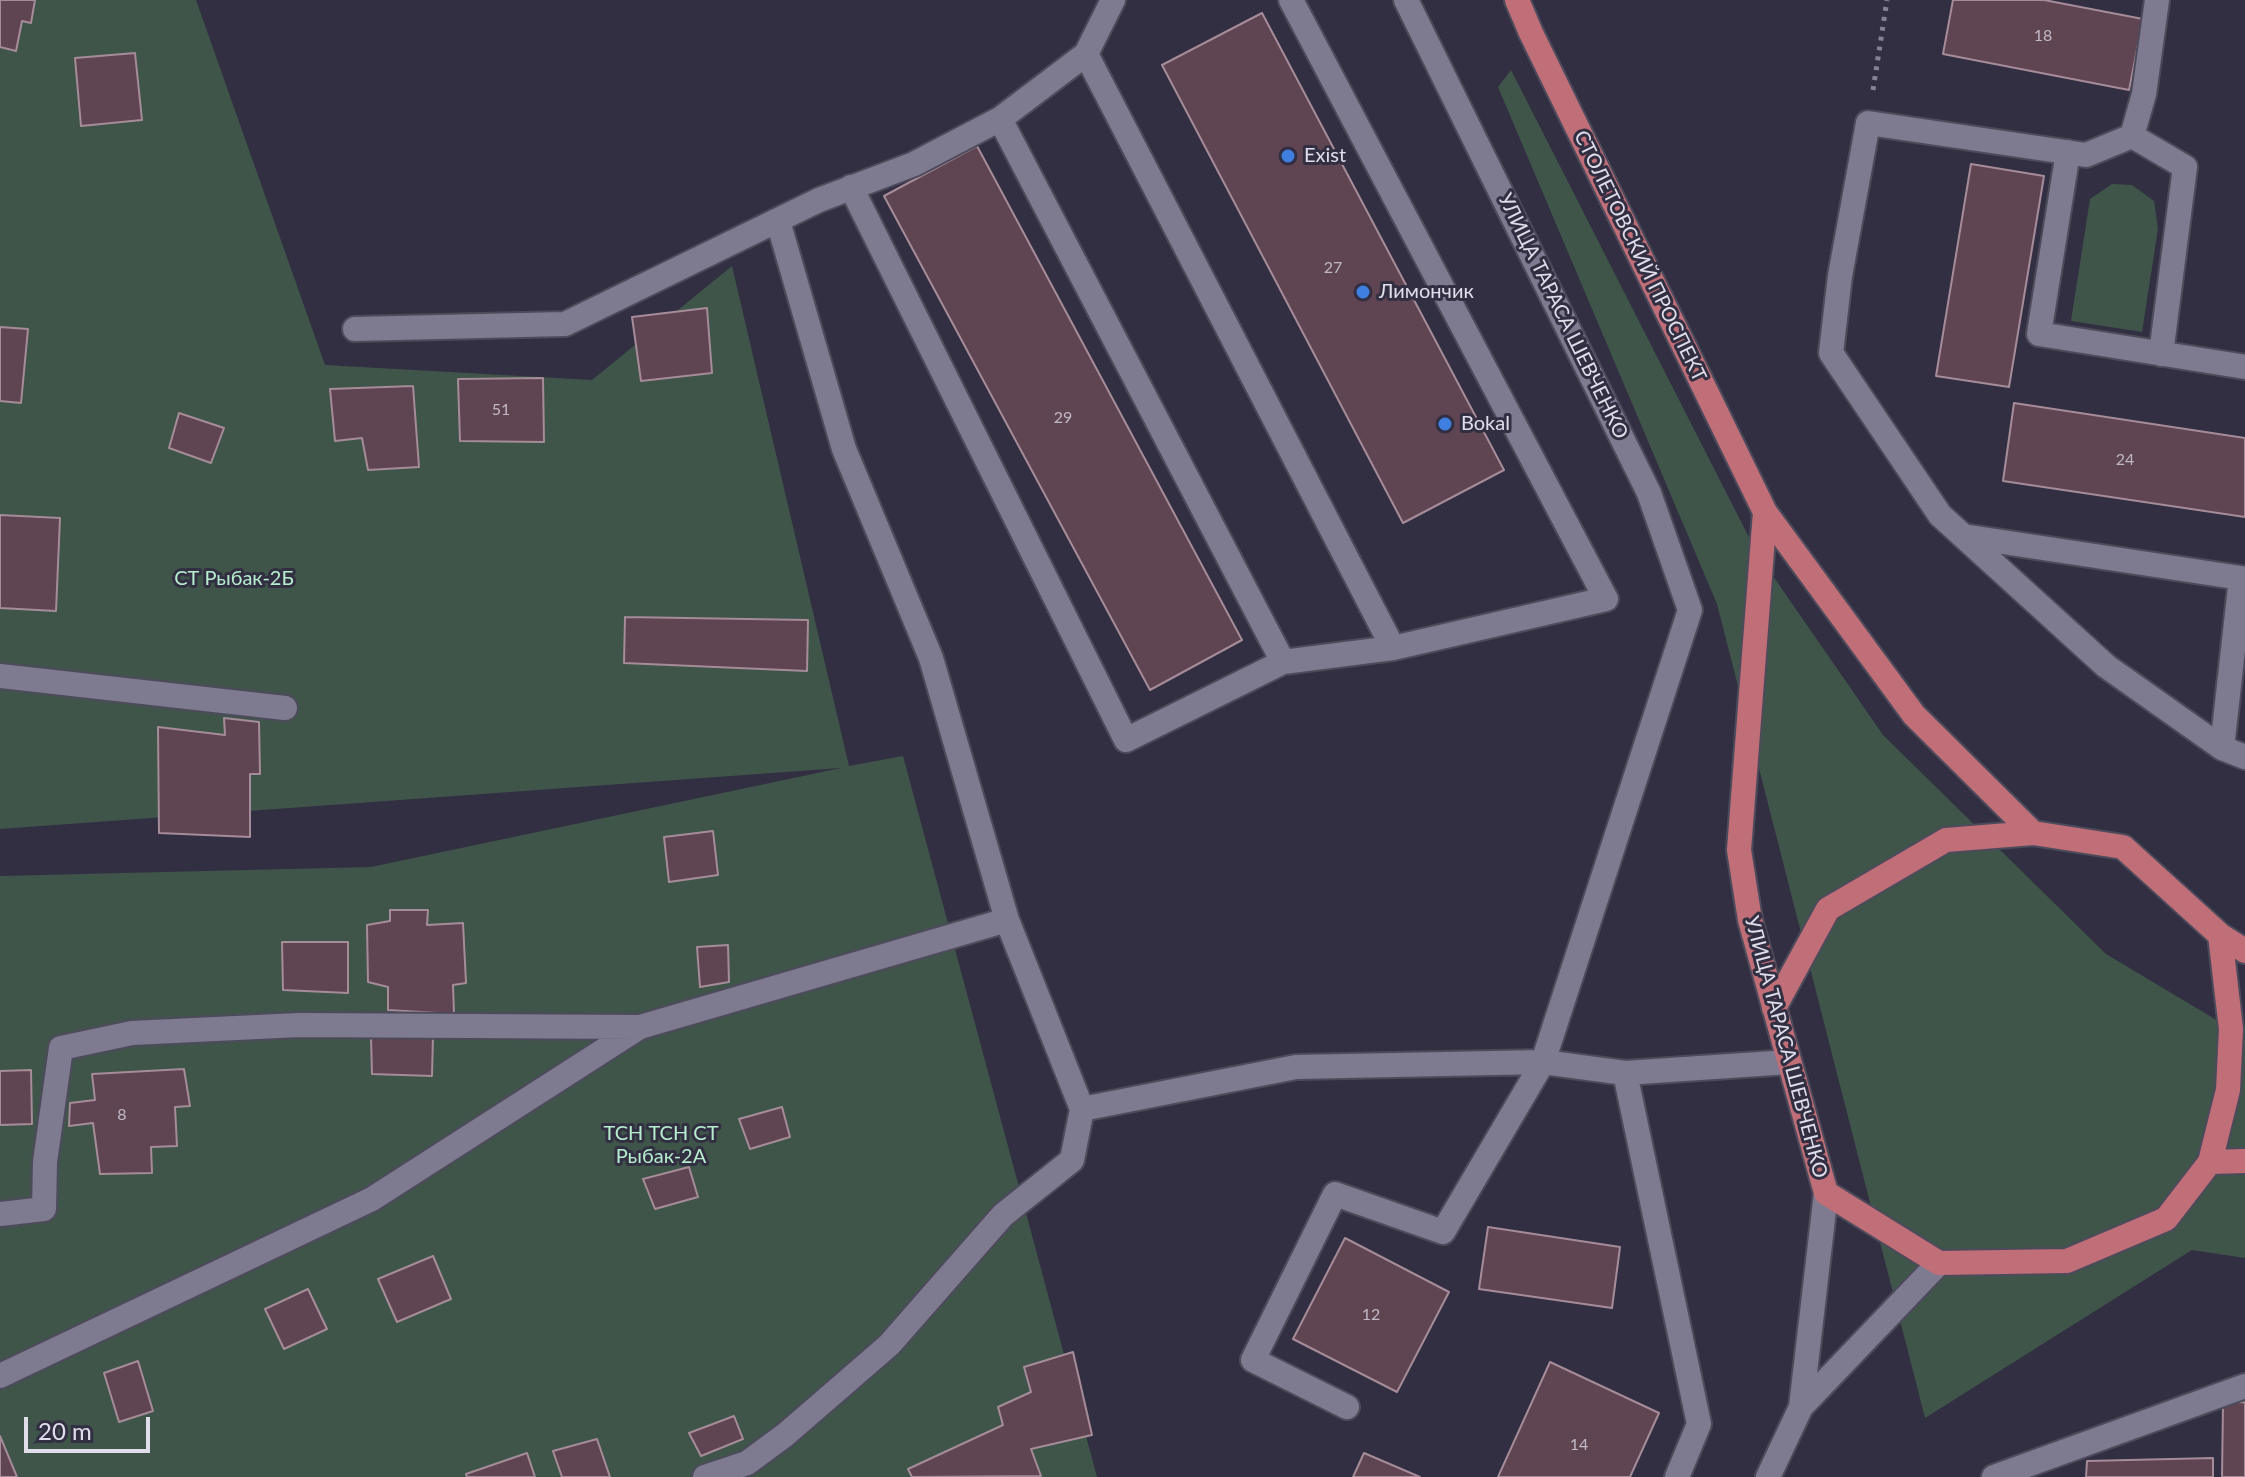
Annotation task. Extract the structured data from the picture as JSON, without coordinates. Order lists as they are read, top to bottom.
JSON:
{
  "streets": {
    "main road": ["СТОЛЕТОВСКИЙ ПРОСПЕКТ", "УЛИЦА ТАРАСА ШЕВЧЕНКО"]
  },
  "crossings": [
    ["СТОЛЕТОВСКИЙ ПРОСПЕКТ", "УЛИЦА ТАРАСА ШЕВЧЕНКО"]
  ],
  "parks": ["СТ Рыбак-2Б", "ТСН ТСН СТ Рыбак-2А"],
  "places": ["Exist", "Лимончик", "Bokal"],
  "house_numbers": [
    "18",
    "27",
    "51",
    "29",
    "24",
    "8",
    "12",
    "14"
  ],
  "scale_bar": "20 m"
}
